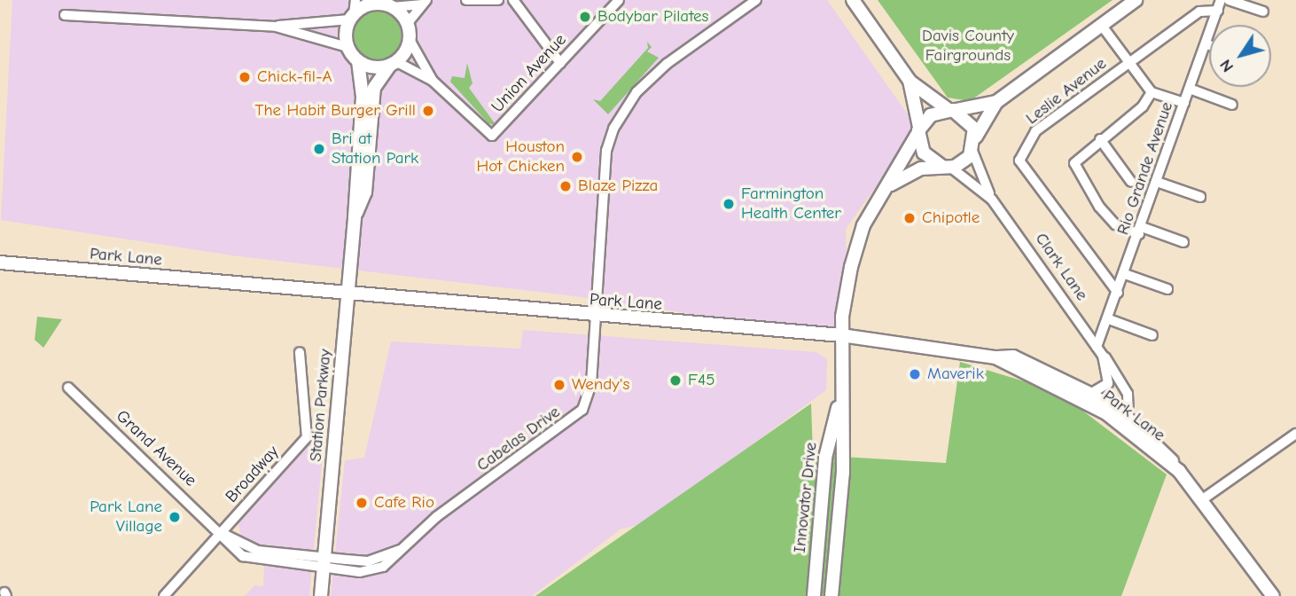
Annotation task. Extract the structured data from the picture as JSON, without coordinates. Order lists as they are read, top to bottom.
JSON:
{
  "streets": {
    "main road": ["Park Lane", "Station Parkway", "Innovator Drive"],
    "street": [
      "Union Avenue",
      "Leslie Avenue",
      "Rio Grande Avenue",
      "Clark Lane",
      "Cabelas Drive",
      "Grand Avenue",
      "Broadway"
    ]
  },
  "crossings": [
    ["Union Avenue", "Station Parkway"],
    ["Leslie Avenue", "Rio Grande Avenue"],
    ["Rio Grande Avenue", "Clark Lane"],
    ["Park Lane", "Station Parkway"],
    ["Park Lane", "Cabelas Drive"],
    ["Park Lane", "Innovator Drive"],
    ["Clark Lane", "Innovator Drive"],
    ["Station Parkway", "Cabelas Drive"],
    ["Station Parkway", "Grand Avenue"],
    ["Cabelas Drive", "Grand Avenue"],
    ["Grand Avenue", "Broadway"]
  ],
  "parks": ["Davis County Fairgrounds"],
  "places": [
    "Bodybar Pilates",
    "Chick-fil-A",
    "The Habit Burger Grill",
    "Bri at Station Park",
    "Houston Hot Chicken",
    "Blaze Pizza",
    "Farmington Health Center",
    "Chipotle",
    "Maverik",
    "F45",
    "Wendy's",
    "Cafe Rio",
    "Park Lane Village"
  ],
  "north": "bottom left"
}
